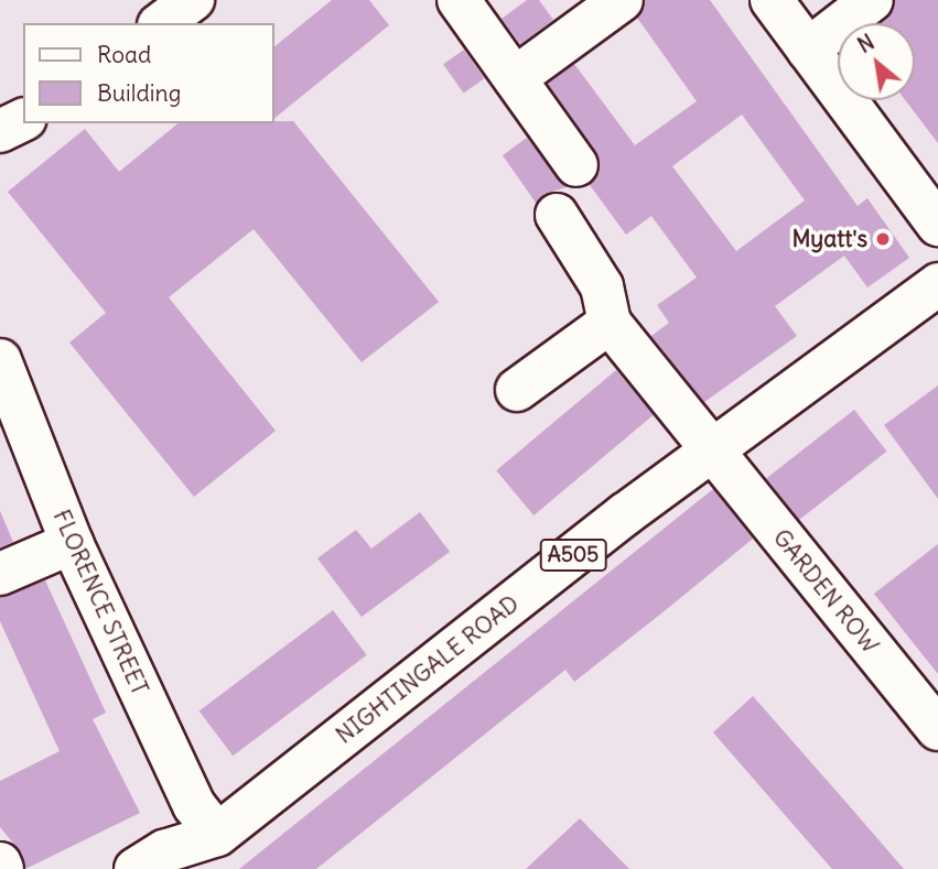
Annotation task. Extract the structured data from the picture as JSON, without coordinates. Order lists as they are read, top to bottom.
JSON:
{
  "streets": {
    "street": [
      "A505",
      "GARDEN ROW",
      "FLORENCE STREET",
      "NIGHTINGALE ROAD"
    ]
  },
  "crossings": [
    ["GARDEN ROW", "NIGHTINGALE ROAD"],
    ["FLORENCE STREET", "NIGHTINGALE ROAD"]
  ],
  "places": ["Myatt's"],
  "legend": ["Road", "Building"],
  "north": "top left"
}
